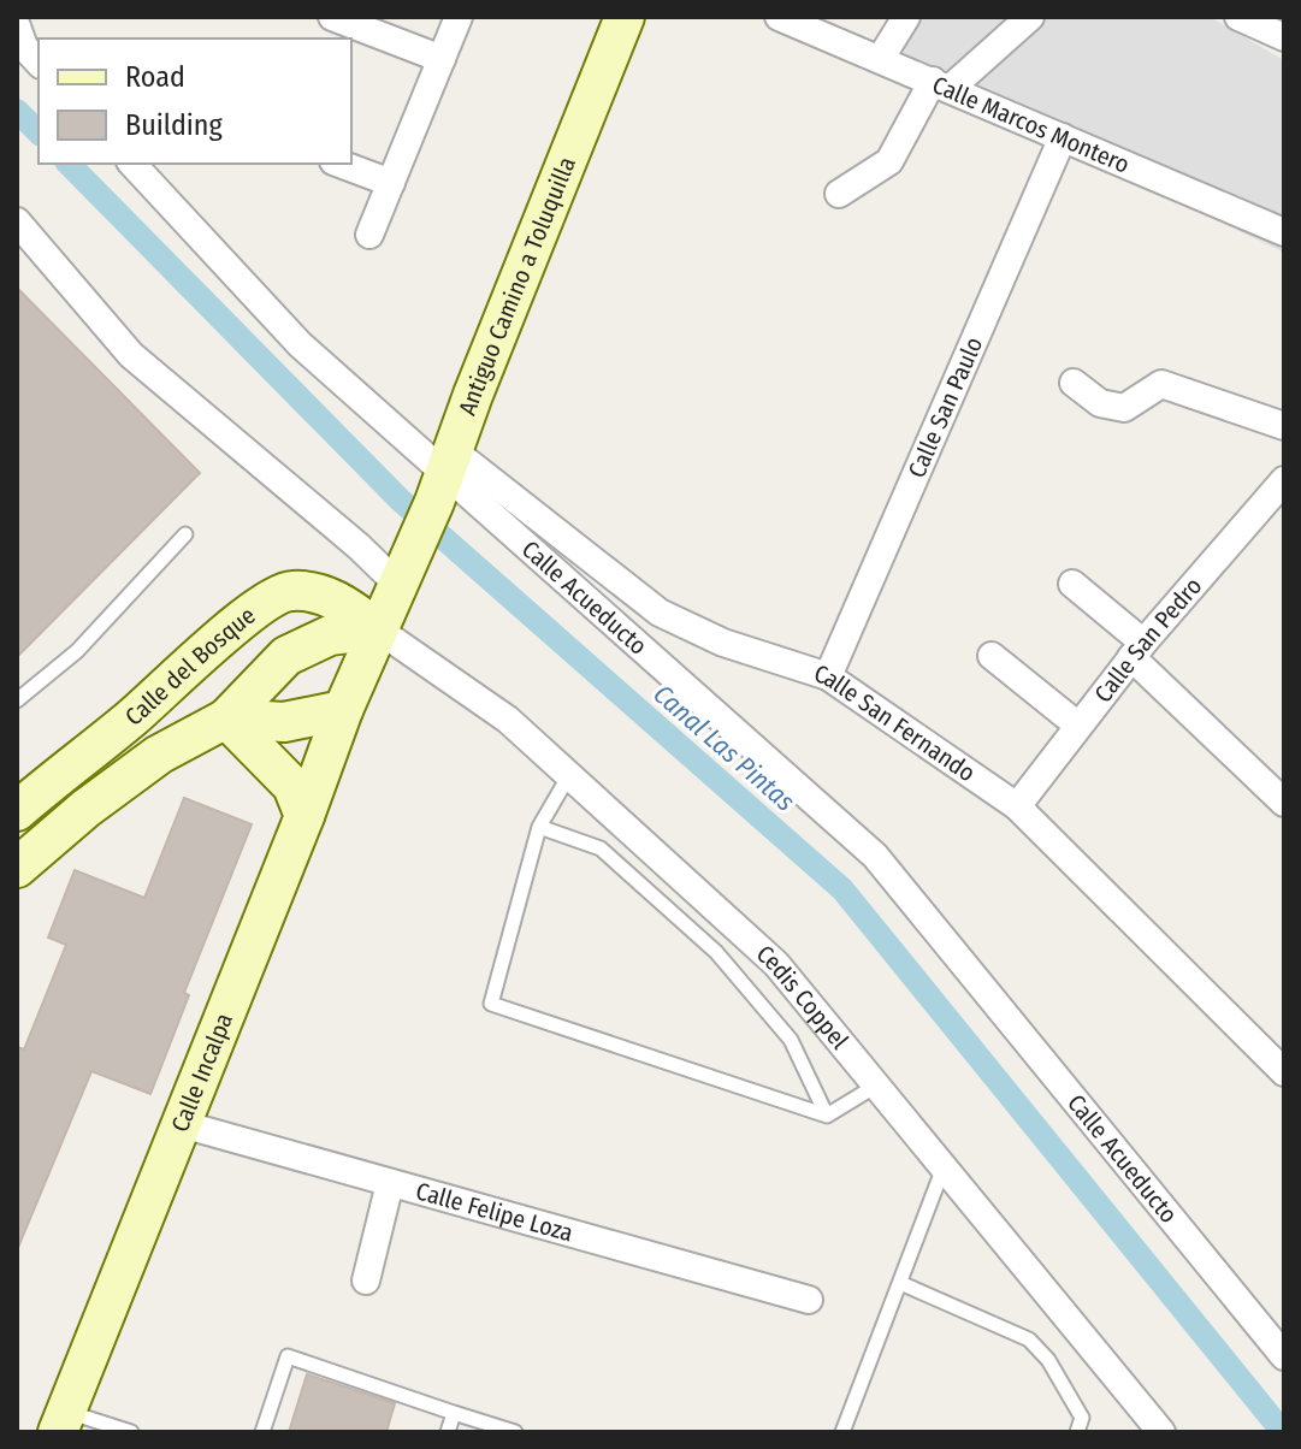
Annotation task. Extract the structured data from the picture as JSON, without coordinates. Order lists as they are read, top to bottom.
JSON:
{
  "streets": {
    "street": [
      "Calle Marcos Montero",
      "Antiguo Camino a Toluquilla",
      "Calle San Paulo",
      "Calle Acueducto",
      "Calle San Pedro",
      "Calle del Bosque",
      "Calle San Fernando",
      "Cedis Coppel",
      "Calle Incalpa",
      "Calle Felipe Loza"
    ]
  },
  "crossings": [
    ["Calle Marcos Montero", "Calle San Paulo"],
    ["Antiguo Camino a Toluquilla", "Calle Acueducto"],
    ["Antiguo Camino a Toluquilla", "Calle San Fernando"],
    ["Calle San Paulo", "Calle San Fernando"],
    ["Calle Acueducto", "Calle San Fernando"],
    ["Calle San Pedro", "Calle San Fernando"],
    ["Calle del Bosque", "Cedis Coppel"],
    ["Calle del Bosque", "Calle Incalpa"],
    ["Cedis Coppel", "Calle Incalpa"],
    ["Calle Incalpa", "Calle Felipe Loza"]
  ],
  "water": ["Canal Las Pintas"],
  "legend": ["Road", "Building"]
}
